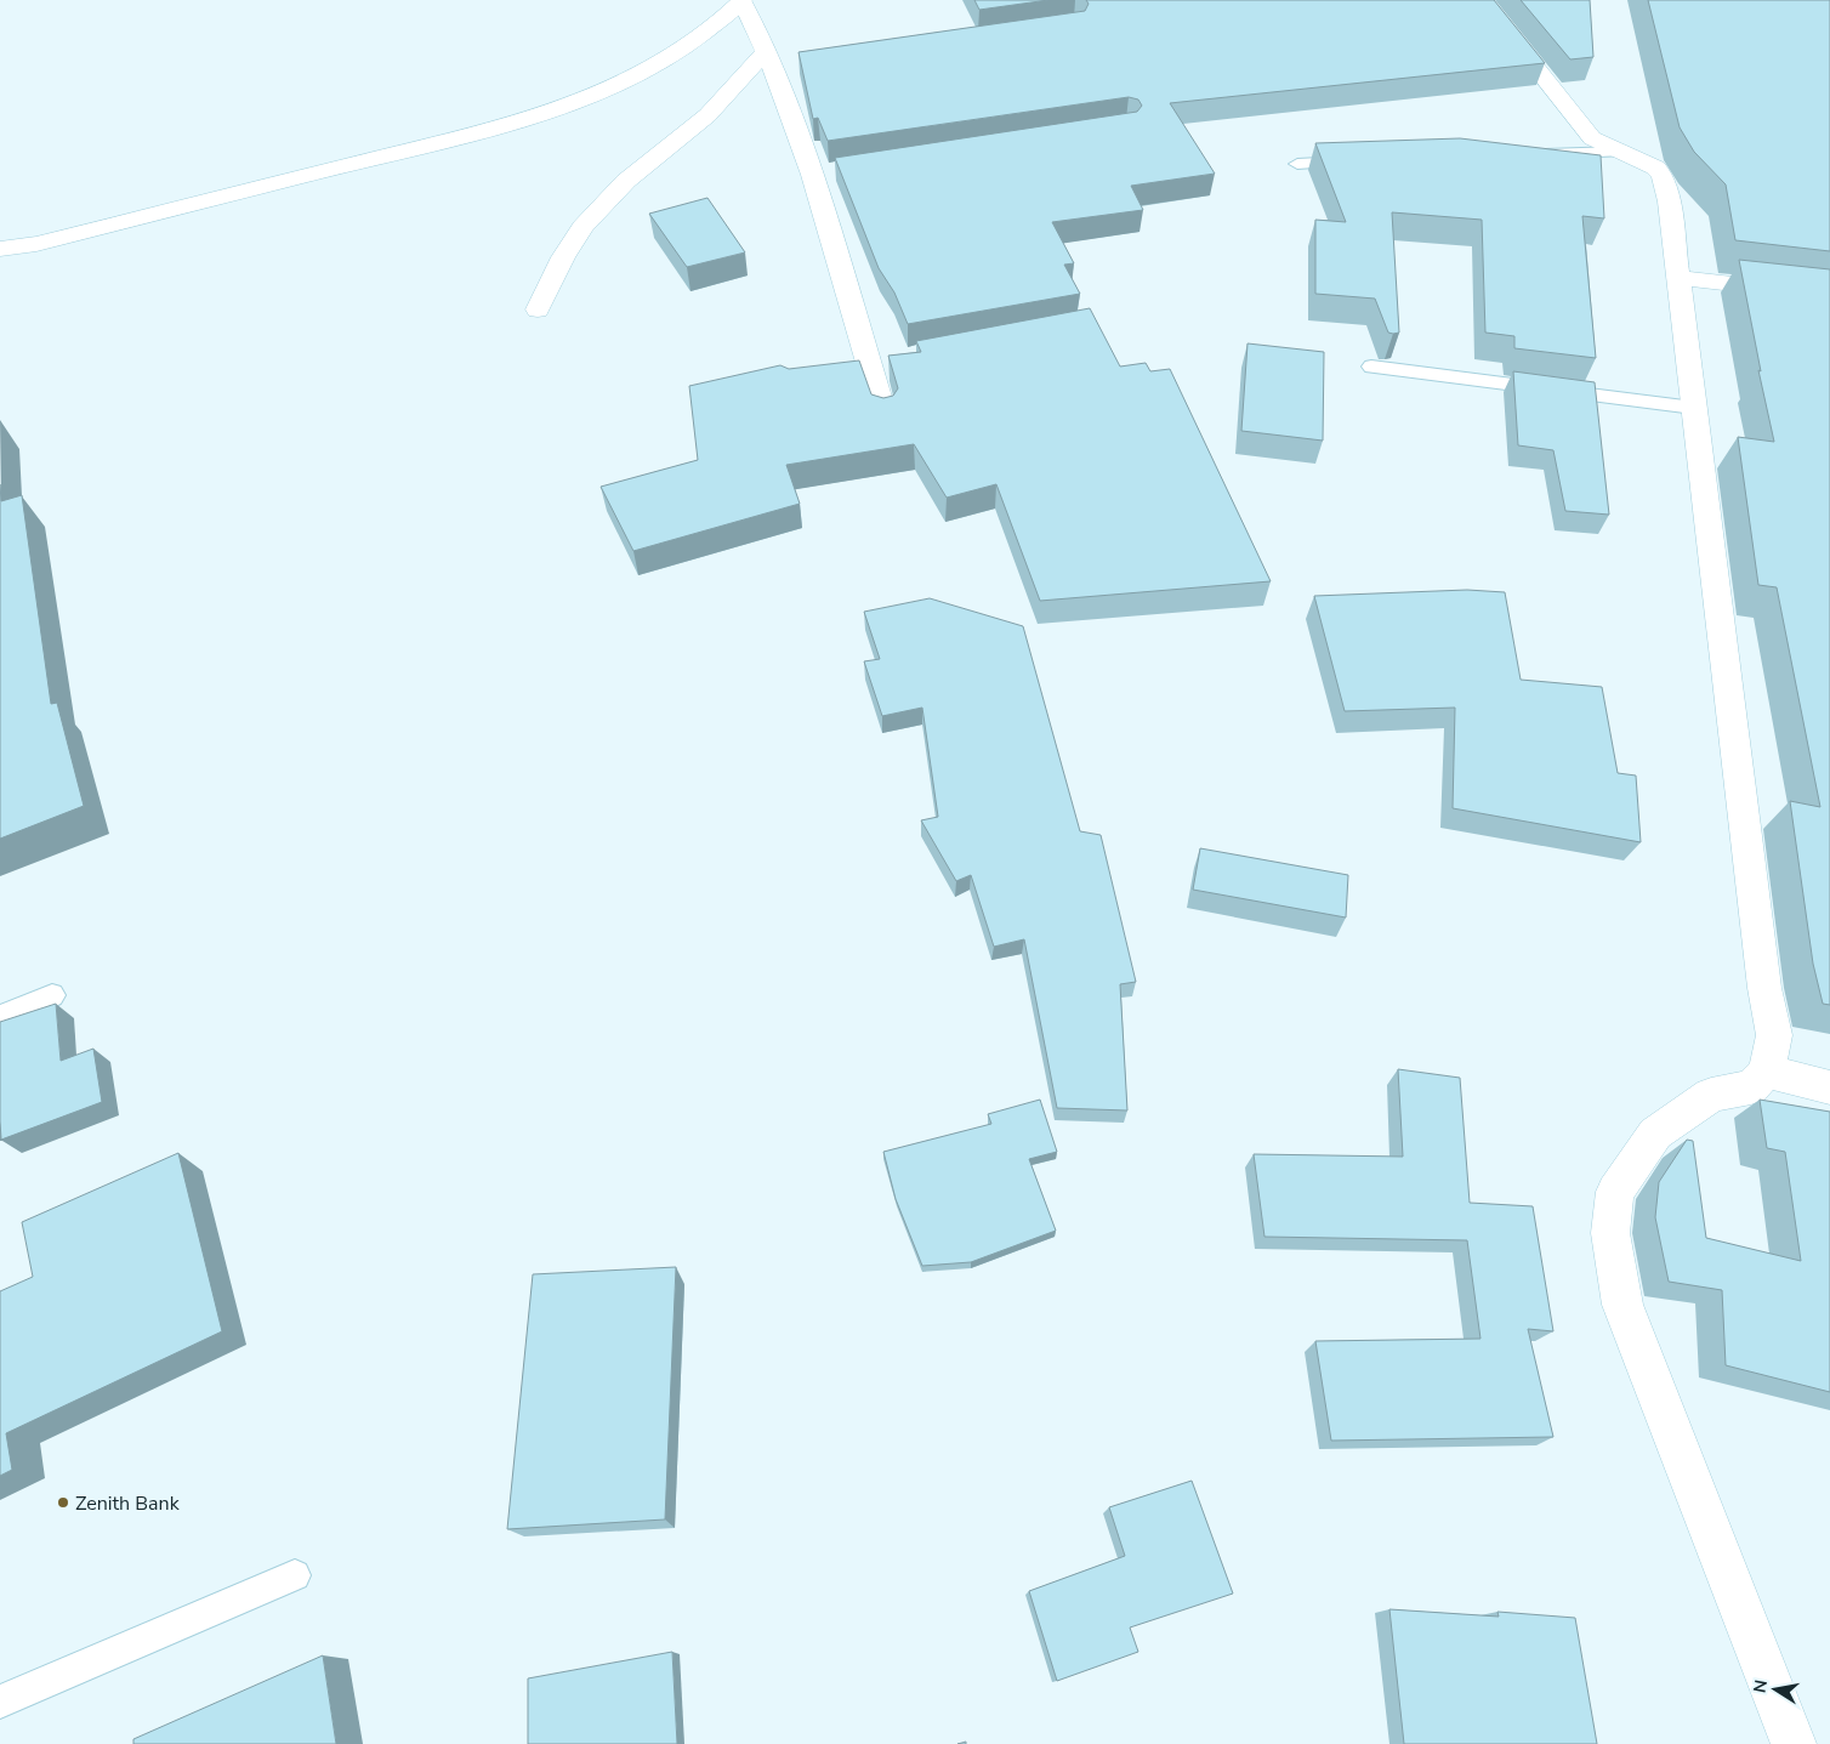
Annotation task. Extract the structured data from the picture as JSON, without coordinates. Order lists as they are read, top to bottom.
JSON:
{
  "places": ["Zenith Bank"],
  "north": "left"
}
